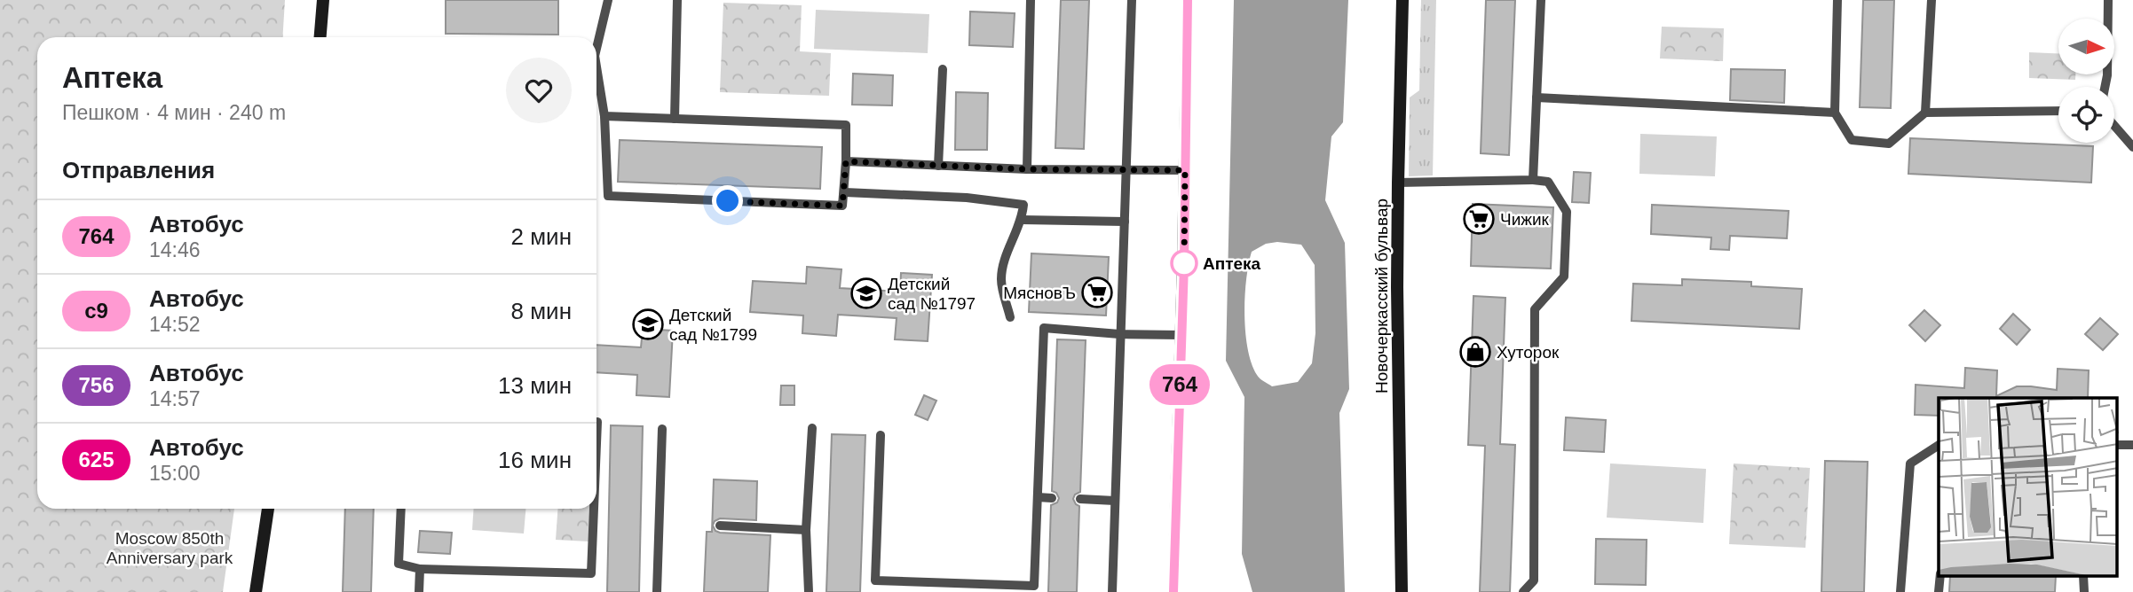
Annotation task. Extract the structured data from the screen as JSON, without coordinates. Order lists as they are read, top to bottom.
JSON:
{
  "streets": {
    "street": ["Новочеркасский бульвар"]
  },
  "parks": ["Moscow 850th Anniversary park"],
  "places": {
    "supermarket": ["Чижик", "МясновЪ"],
    "other": ["Аптека"],
    "school or university": ["Детский сад №1797", "Детский сад №1799"],
    "shop": ["Хуторок"]
  },
  "lines": ["bus line 764"],
  "north": "right",
  "page": {
    "on_map": "764",
    "heading": [
      ["Аптека", "Пешком · 4 мин · 240 m"],
      "Отправления"
    ],
    "list": [
      {
        "mark": "764",
        "name": "Автобус",
        "note": "14:46",
        "value": "2 мин"
      },
      {
        "mark": "с9",
        "name": "Автобус",
        "note": "14:52",
        "value": "8 мин"
      },
      {
        "mark": "756",
        "name": "Автобус",
        "note": "14:57",
        "value": "13 мин"
      },
      {
        "mark": "625",
        "name": "Автобус",
        "note": "15:00",
        "value": "16 мин"
      }
    ]
  }
}
